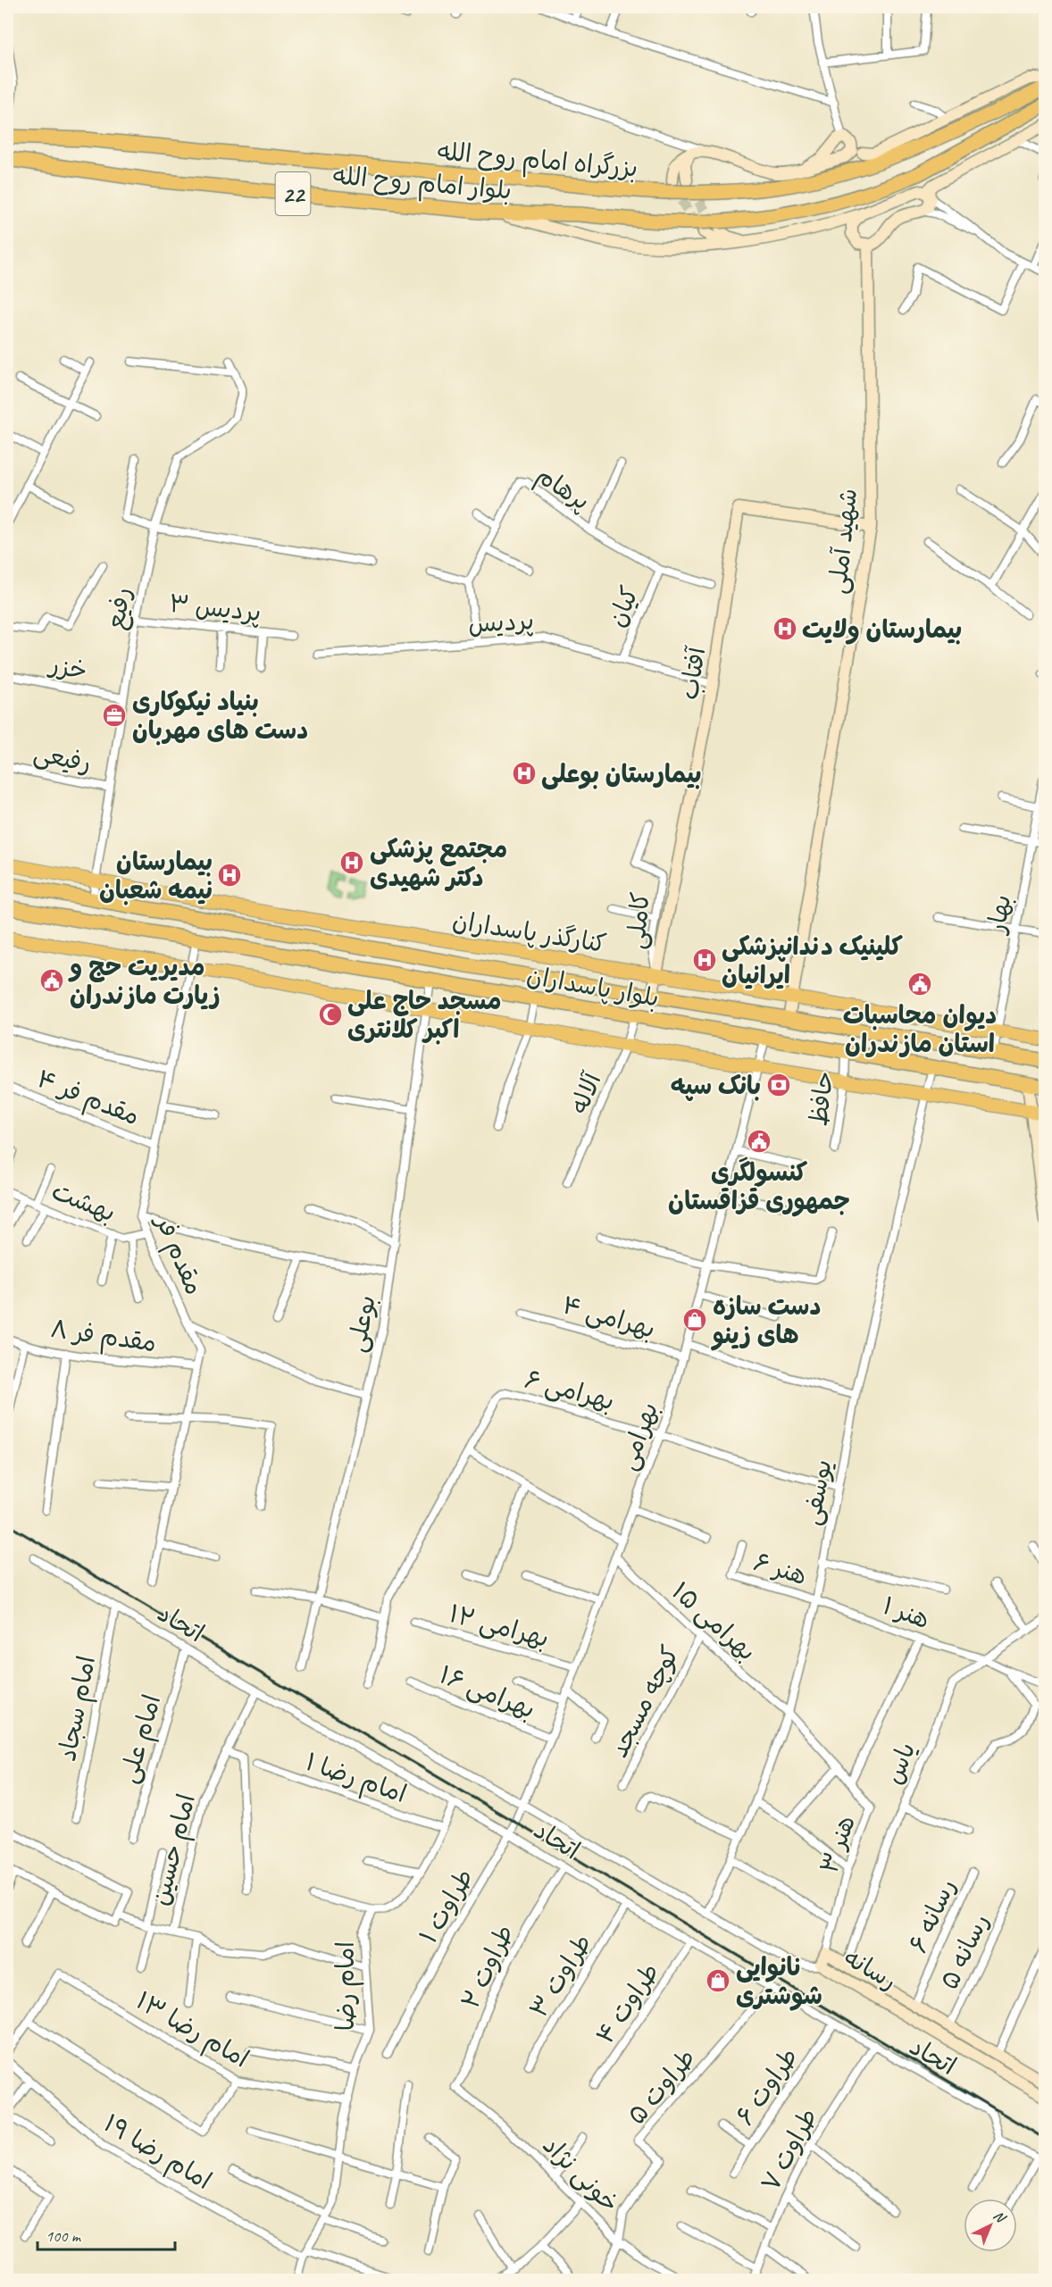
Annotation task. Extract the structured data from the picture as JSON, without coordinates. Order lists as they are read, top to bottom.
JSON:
{
  "streets": {
    "highway": [
      "بزرگراه امام روح الله",
      "بلوار امام روح الله",
      "22",
      "بلوار پاسداران"
    ],
    "main road": [
      "شهید آملی",
      "آفتاب",
      "کنارگذر پاسداران",
      "رسانه"
    ],
    "street": [
      "پرهام",
      "کیان",
      "پردیس ۳",
      "رفیع",
      "پردیس",
      "خزر",
      "رفیعی",
      "بهار",
      "کاملی",
      "آلاله",
      "مقدم فر ۴",
      "حافظ",
      "بهشت",
      "مقدم فر",
      "بهرامی ۴",
      "بوعلی",
      "مقدم فر ۸",
      "بهرامی ۶",
      "بهرامی",
      "یوسفی",
      "هنر ۶",
      "هنر ۱",
      "بهرامی ۱۵",
      "اتحاد",
      "بهرامی ۱۲",
      "بهرامی ۱۶",
      "کوچه مسجد",
      "امام سجاد",
      "امام علی",
      "یاس",
      "امام رضا ۱",
      "هنر ۳",
      "امام حسین",
      "طراوت ۱",
      "رسانه ۶",
      "رسانه ۵",
      "طراوت ۲",
      "طراوت ۳",
      "امام رضا",
      "طراوت ۴",
      "امام رضا ۱۳",
      "طراوت ۵",
      "طراوت ۶",
      "طراوت ۷",
      "امام رضا ۱۹",
      "خونی نژاد"
    ]
  },
  "crossings": [
    ["پرهام", "کیان"],
    ["شهید آملی", "آفتاب"],
    ["شهید آملی", "کنارگذر پاسداران"],
    ["شهید آملی", "بلوار پاسداران"],
    ["کیان", "پردیس"],
    ["پردیس ۳", "رفیع"],
    ["رفیع", "خزر"],
    ["رفیع", "رفیعی"],
    ["رفیع", "کنارگذر پاسداران"],
    ["رفیع", "بلوار پاسداران"],
    ["پردیس", "آفتاب"],
    ["آفتاب", "کاملی"],
    ["آفتاب", "کنارگذر پاسداران"],
    ["آفتاب", "بلوار پاسداران"],
    ["بهار", "کنارگذر پاسداران"],
    ["بهار", "بلوار پاسداران"],
    ["کاملی", "کنارگذر پاسداران"],
    ["بلوار پاسداران", "آلاله"],
    ["بلوار پاسداران", "حافظ"],
    ["بلوار پاسداران", "مقدم فر"],
    ["بلوار پاسداران", "بوعلی"],
    ["بلوار پاسداران", "بهرامی"],
    ["بلوار پاسداران", "یوسفی"],
    ["مقدم فر ۴", "مقدم فر"],
    ["بهشت", "مقدم فر"],
    ["مقدم فر", "مقدم فر ۸"],
    ["بهرامی ۴", "بهرامی"],
    ["بهرامی ۶", "بهرامی"],
    ["بهرامی ۶", "یوسفی"],
    ["بهرامی", "بهرامی ۱۵"],
    ["بهرامی", "اتحاد"],
    ["بهرامی", "بهرامی ۱۲"],
    ["بهرامی", "بهرامی ۱۶"],
    ["بهرامی", "طراوت ۱"],
    ["یوسفی", "هنر ۶"],
    ["یوسفی", "هنر ۱"],
    ["یوسفی", "بهرامی ۱۵"],
    ["یوسفی", "هنر ۳"],
    ["هنر ۶", "هنر ۱"],
    ["هنر ۱", "یاس"],
    ["بهرامی ۱۵", "کوچه مسجد"],
    ["بهرامی ۱۵", "هنر ۳"],
    ["اتحاد", "امام سجاد"],
    ["اتحاد", "امام علی"],
    ["اتحاد", "امام حسین"],
    ["اتحاد", "طراوت ۱"],
    ["اتحاد", "طراوت ۲"],
    ["اتحاد", "طراوت ۳"],
    ["اتحاد", "امام رضا"],
    ["اتحاد", "طراوت ۴"],
    ["اتحاد", "طراوت ۵"],
    ["اتحاد", "طراوت ۶"],
    ["اتحاد", "طراوت ۷"],
    ["یاس", "رسانه"],
    ["امام رضا ۱", "امام رضا"],
    ["هنر ۳", "رسانه"],
    ["رسانه ۶", "رسانه"],
    ["رسانه ۵", "رسانه"],
    ["طراوت ۲", "خونی نژاد"],
    ["امام رضا", "امام رضا ۱۳"],
    ["امام رضا", "امام رضا ۱۹"],
    ["طراوت ۵", "خونی نژاد"]
  ],
  "places": {
    "hospital": [
      "بیمارستان ولایت",
      "بیمارستان بوعلی",
      "مجتمع پزشکی دکتر شهیدی",
      "بیمارستان نیمه شعبان",
      "کلینیک دندانپزشکی ایرانیان"
    ],
    "office": ["بنیاد نیکوکاری دست های مهربان"],
    "public building": ["مدیریت حج و زیارت مازندران", "دیوان محاسبات استان مازندران", "کنسولگری جمهوری قزاقستان"],
    "mosque": ["مسجد حاج علی اکبر کلانتری"],
    "bank": ["بانک سپه"],
    "shop": ["دست سازه های زینو", "نانوایی شوشتری"]
  },
  "scale_bar": "100 m",
  "north": "top right"
}
